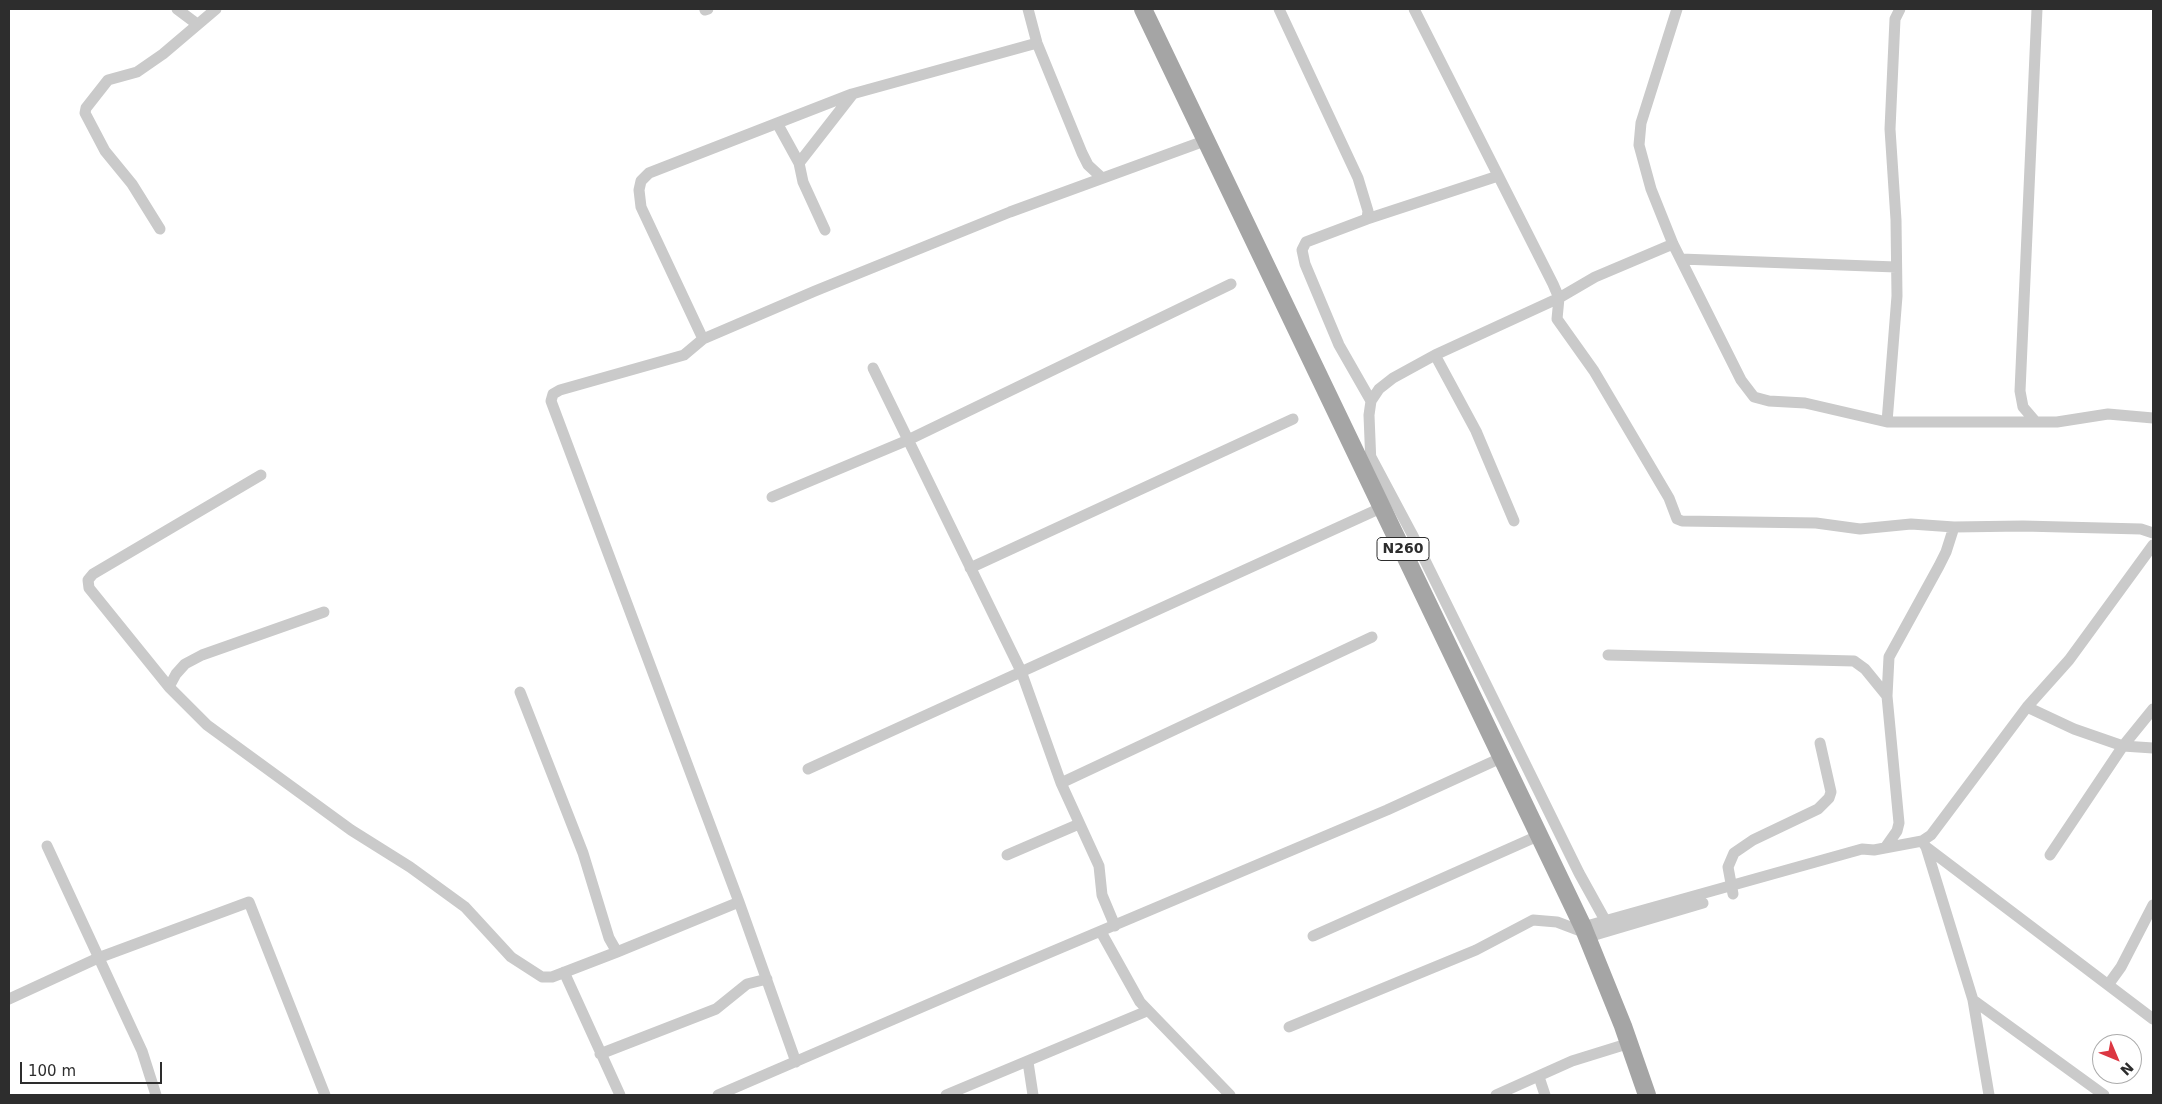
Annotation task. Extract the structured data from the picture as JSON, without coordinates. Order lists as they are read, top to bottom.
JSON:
{
  "streets": {
    "main road": ["N260"]
  },
  "scale_bar": "100 m",
  "north": "bottom right"
}
